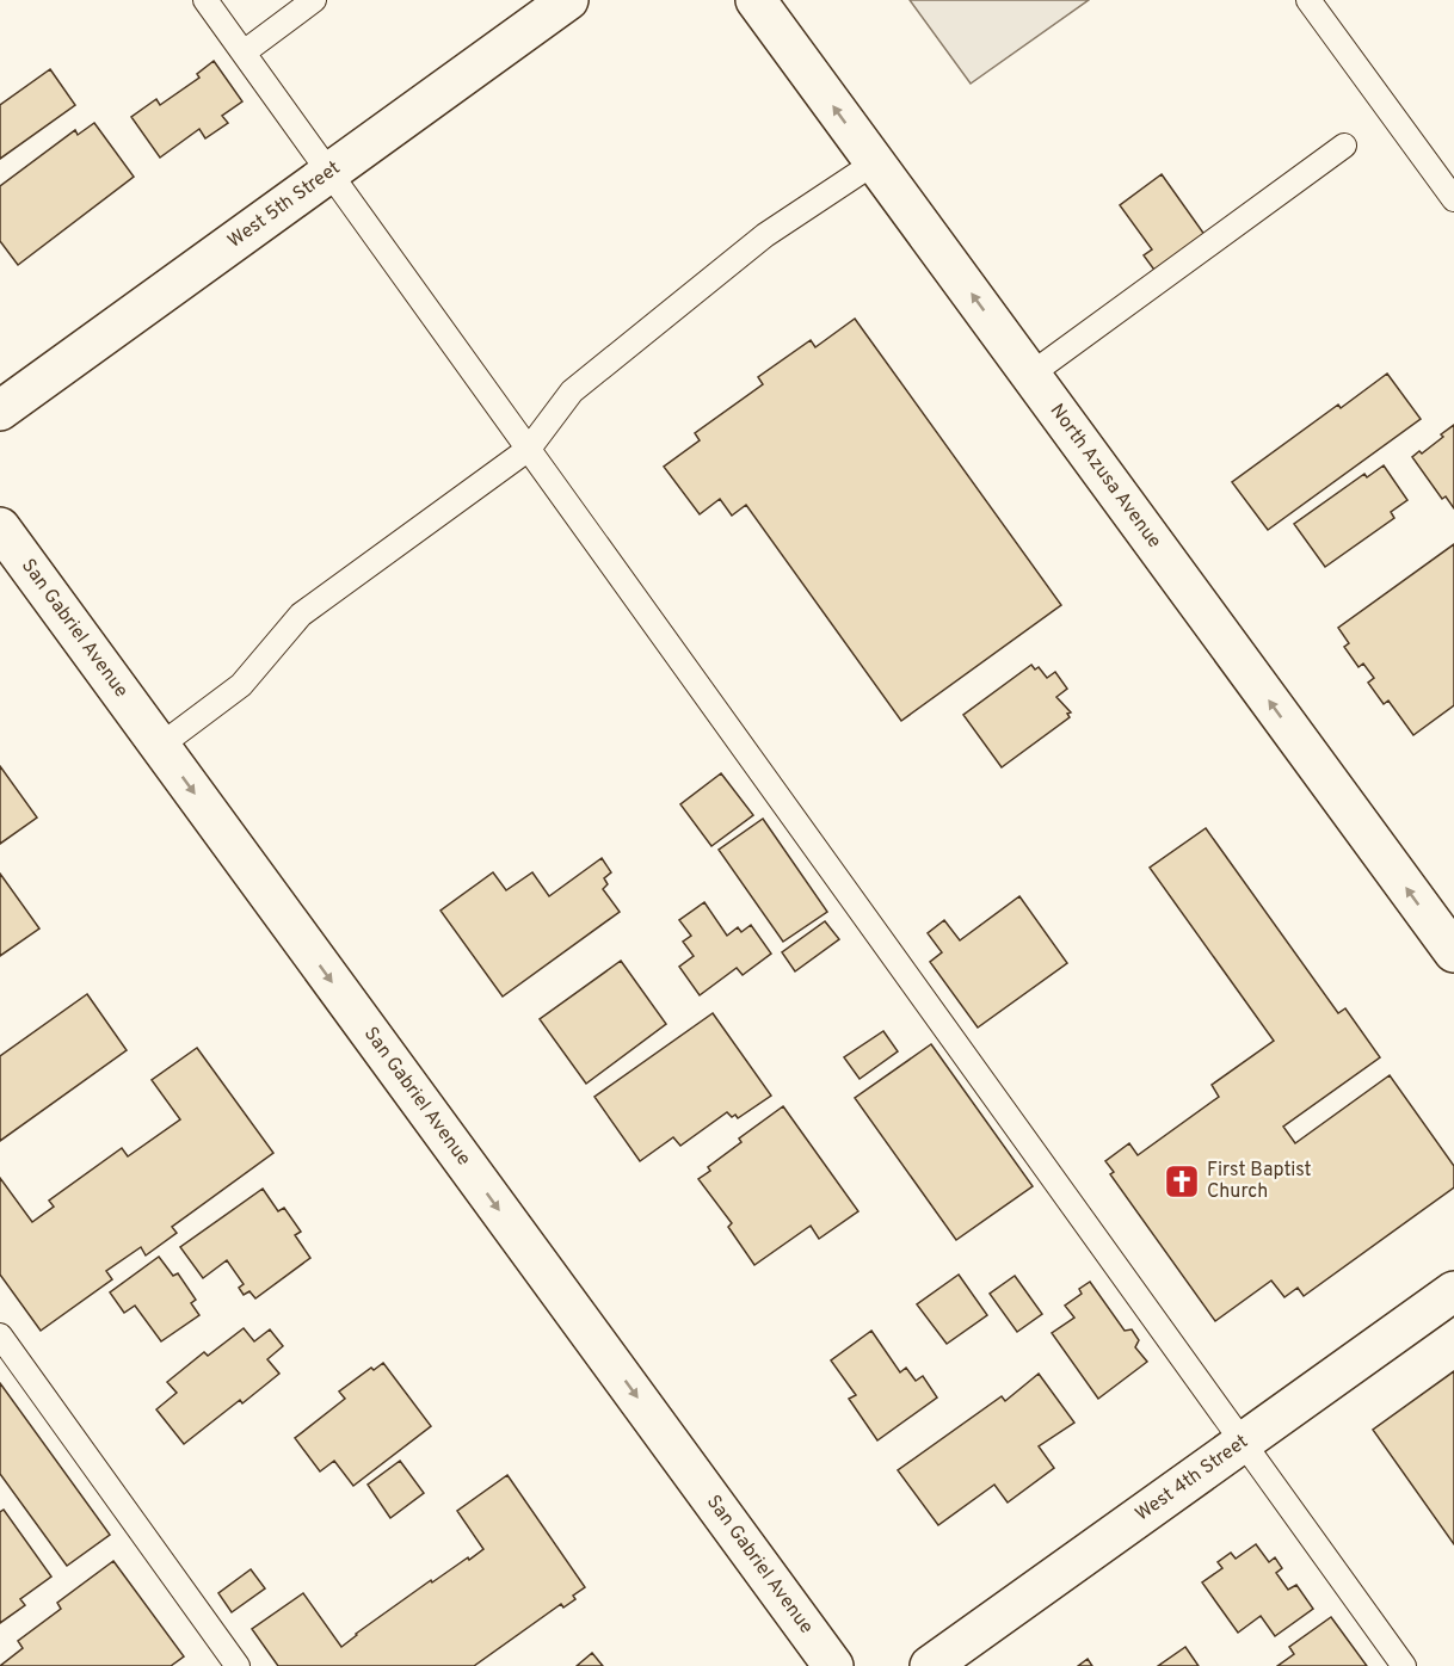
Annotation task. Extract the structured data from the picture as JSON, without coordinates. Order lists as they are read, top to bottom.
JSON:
{
  "streets": {
    "main road": [
      "West 5th Street",
      "North Azusa Avenue",
      "San Gabriel Avenue",
      "West 4th Street"
    ]
  },
  "one_way": ["North Azusa Avenue", "San Gabriel Avenue"],
  "places": {
    "church": ["First Baptist Church"]
  }
}
